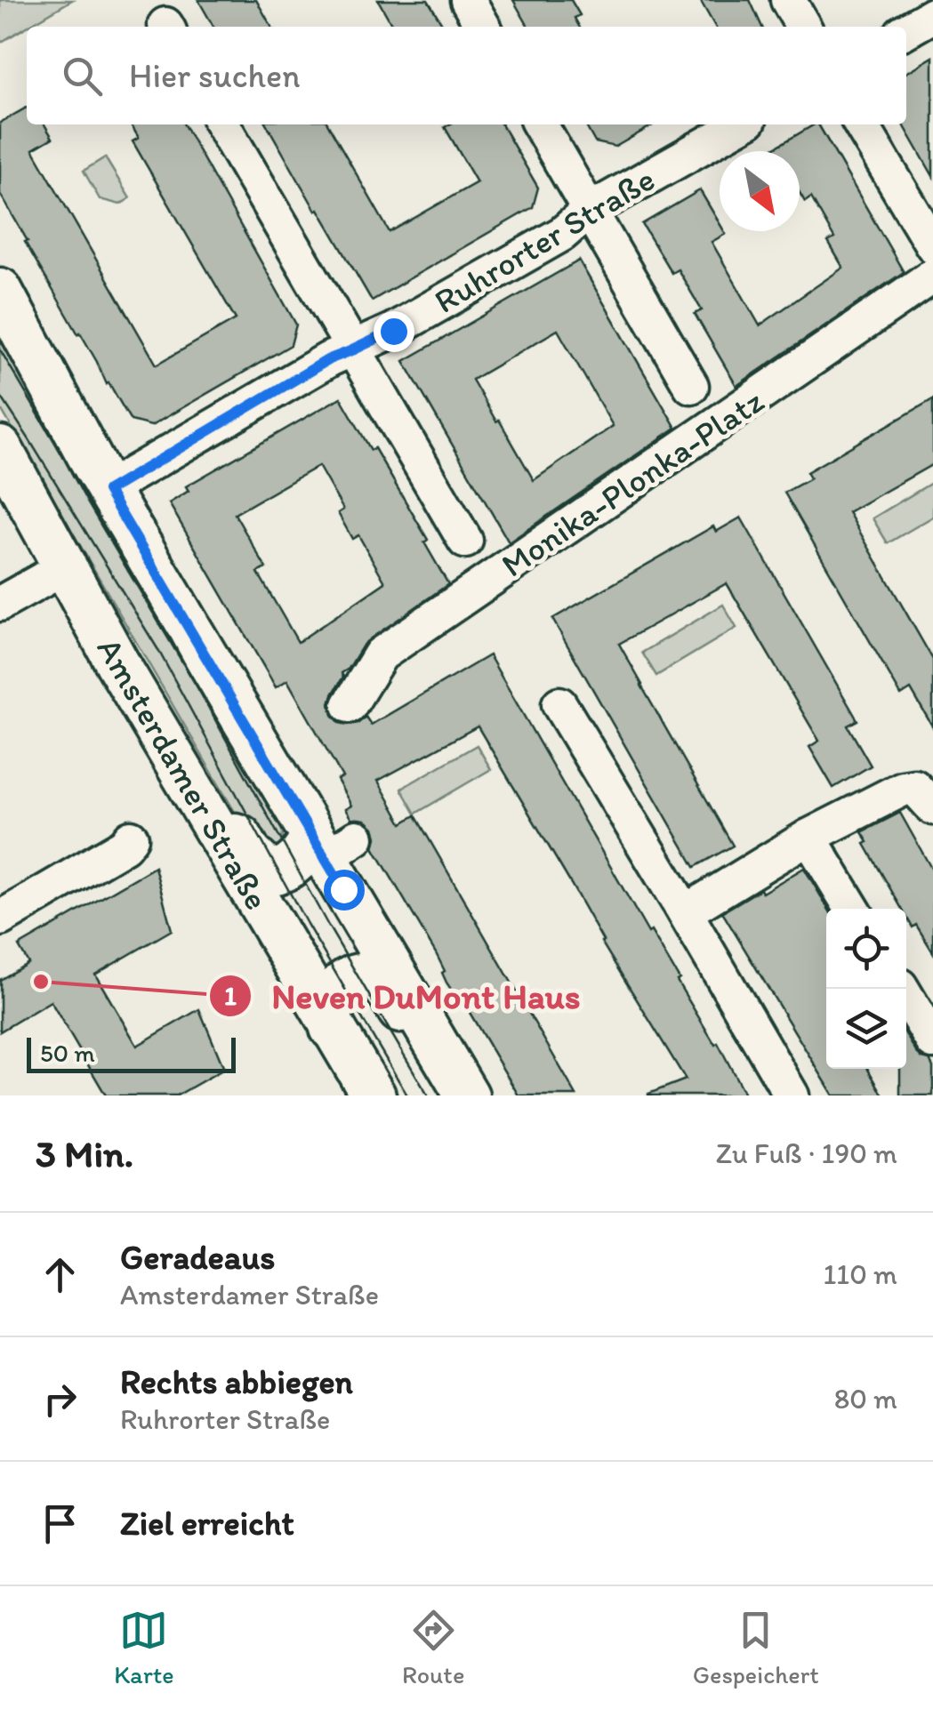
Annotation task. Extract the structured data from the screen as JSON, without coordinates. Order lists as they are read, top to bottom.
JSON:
{
  "streets": {
    "main road": ["Amsterdamer Straße"],
    "street": ["Ruhrorter Straße", "Monika-Plonka-Platz"]
  },
  "places": ["Neven DuMont Haus"],
  "scale_bar": "50 m",
  "north": "bottom right",
  "page": {
    "search": "Hier suchen",
    "scale": "50 m",
    "heading": ["3 Min.", "Zu Fuß · 190 m"],
    "list": [
      ["Geradeaus", "Amsterdamer Straße", "110 m"],
      ["Rechts abbiegen", "Ruhrorter Straße", "80 m"],
      "Ziel erreicht"
    ],
    "nav": ["Karte", "Route", "Gespeichert"]
  }
}
